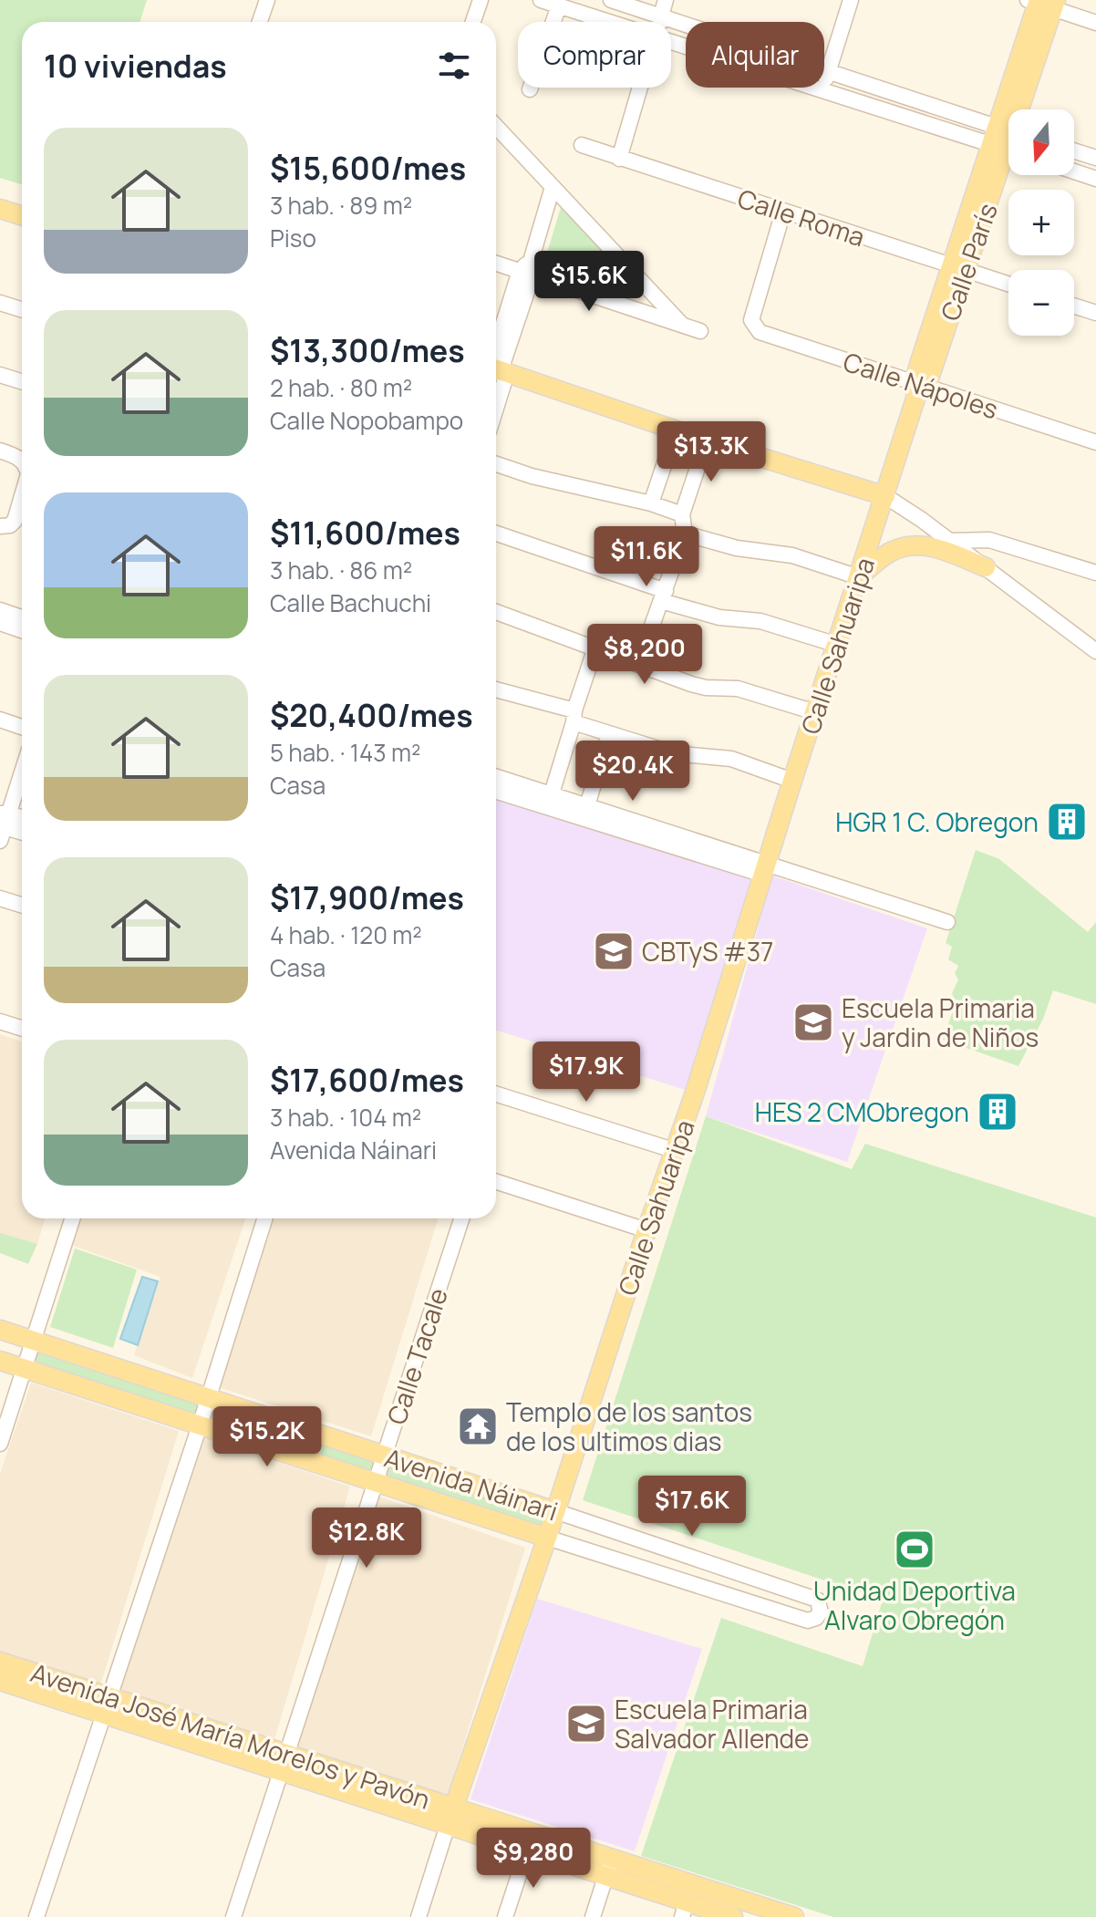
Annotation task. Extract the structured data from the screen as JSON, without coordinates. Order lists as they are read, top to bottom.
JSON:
{
  "streets": {
    "main road": [
      "Calle París",
      "Calle Sahuaripa",
      "Avenida Náinari",
      "Avenida José María Morelos y Pavón"
    ],
    "street": ["Calle Roma", "Calle Nápoles", "Calle Tacale"]
  },
  "crossings": [
    ["Calle Roma", "Calle París"],
    ["Calle Roma", "Calle Nápoles"],
    ["Calle París", "Calle Nápoles"],
    ["Calle París", "Calle Sahuaripa"],
    ["Calle Sahuaripa", "Avenida Náinari"],
    ["Calle Sahuaripa", "Avenida José María Morelos y Pavón"],
    ["Calle Tacale", "Avenida Náinari"],
    ["Calle Tacale", "Avenida José María Morelos y Pavón"]
  ],
  "places": {
    "building": ["HGR 1 C. Obregon", "HES 2 CMObregon"],
    "school or university": ["CBTyS #37", "Escuela Primaria y Jardin de Niños", "Escuela Primaria Salvador Allende"],
    "temple": ["Templo de los santos de los ultimos dias"],
    "sports": ["Unidad Deportiva Alvaro Obregón"]
  },
  "north": "bottom",
  "page": {
    "chip": ["Comprar", "Alquilar"],
    "heading": "10 viviendas",
    "map_buttons": ["+", "−"],
    "list": [
      {
        "name": "$15,600/mes",
        "note": "3 hab. · 89 m² · Piso"
      },
      {
        "name": "$13,300/mes",
        "note": "2 hab. · 80 m² · Calle Nopobampo"
      },
      {
        "name": "$11,600/mes",
        "note": "3 hab. · 86 m² · Calle Bachuchi"
      },
      {
        "name": "$20,400/mes",
        "note": "5 hab. · 143 m² · Casa"
      },
      {
        "name": "$17,900/mes",
        "note": "4 hab. · 120 m² · Casa"
      },
      {
        "name": "$17,600/mes",
        "note": "3 hab. · 104 m² · Avenida Náinari"
      }
    ],
    "price": [
      "$15.6K",
      "$13.3K",
      "$11.6K",
      "$8,200",
      "$20.4K",
      "$17.9K",
      "$15.2K",
      "$17.6K",
      "$12.8K",
      "$9,280"
    ]
  }
}
